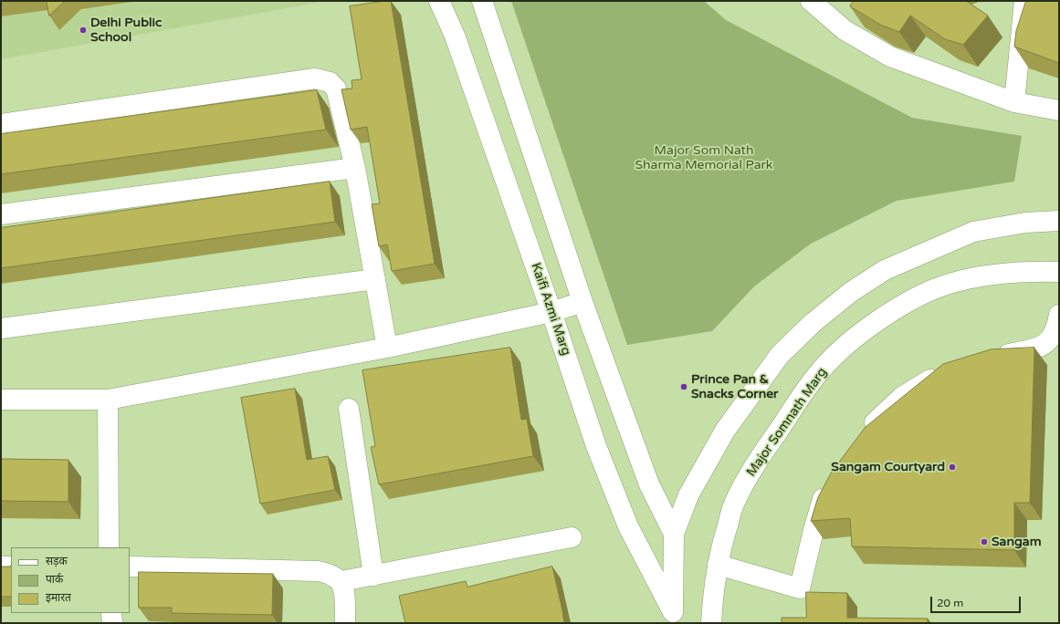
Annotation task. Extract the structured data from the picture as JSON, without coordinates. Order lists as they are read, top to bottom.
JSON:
{
  "streets": {
    "street": ["Kaifi Azmi Marg", "Major Somnath Marg"]
  },
  "parks": ["Major Som Nath Sharma Memorial Park"],
  "places": [
    "Delhi Public School",
    "Prince Pan & Snacks Corner",
    "Sangam Courtyard",
    "Sangam"
  ],
  "legend": ["सड़क", "पार्क", "इमारत"],
  "scale_bar": "20 m"
}
